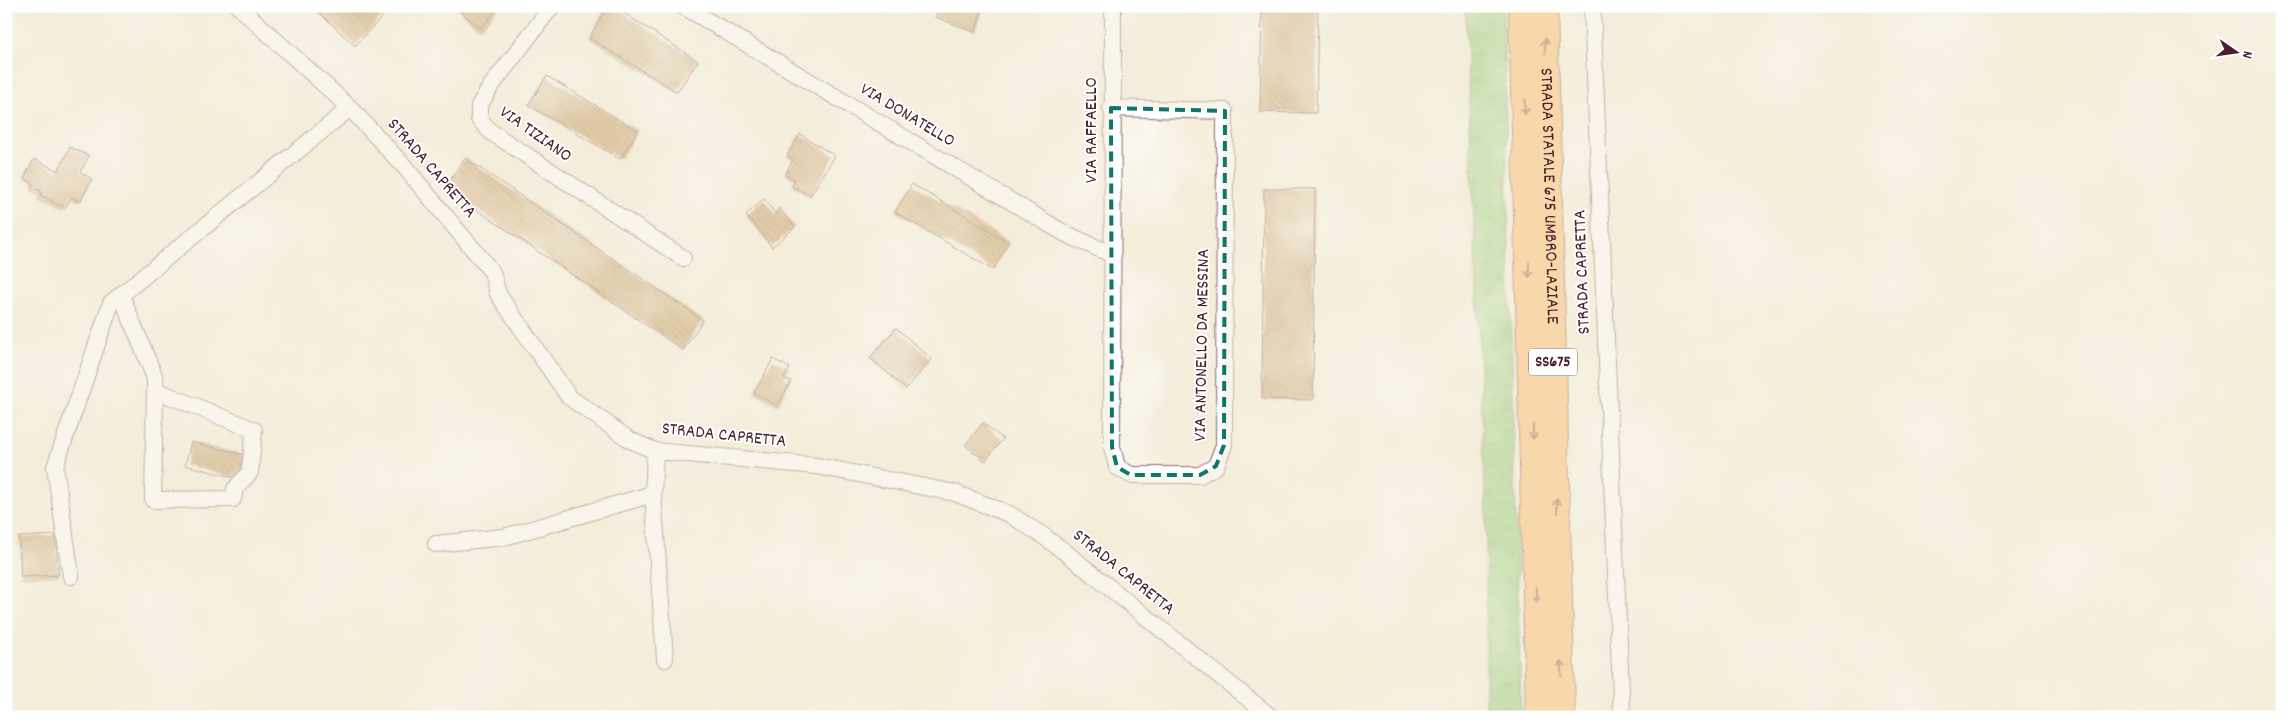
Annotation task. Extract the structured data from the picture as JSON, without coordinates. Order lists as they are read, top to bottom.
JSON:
{
  "streets": {
    "highway": ["STRADA STATALE 675 UMBRO-LAZIALE", "SS675"],
    "street": [
      "VIA DONATELLO",
      "VIA RAFFAELLO",
      "VIA TIZIANO",
      "STRADA CAPRETTA",
      "VIA ANTONELLO DA MESSINA"
    ]
  },
  "crossings": [
    ["VIA DONATELLO", "VIA RAFFAELLO"],
    ["VIA DONATELLO", "VIA ANTONELLO DA MESSINA"],
    ["VIA RAFFAELLO", "VIA ANTONELLO DA MESSINA"]
  ],
  "north": "right"
}
